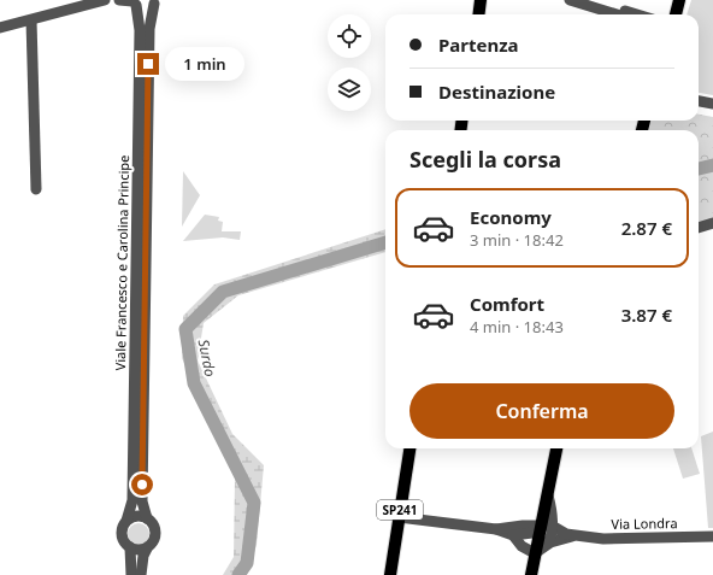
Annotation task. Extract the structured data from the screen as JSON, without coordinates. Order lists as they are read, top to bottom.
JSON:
{
  "streets": {
    "main road": ["SP241"],
    "street": ["Viale Francesco e Carolina Principe", "Via Londra"]
  },
  "water": ["Surdo"],
  "page": {
    "banner": ["Partenza", "Destinazione"],
    "bubble": "1 min",
    "heading": "Scegli la corsa",
    "list": [
      {
        "name": "Economy",
        "note": "3 min · 18:42",
        "value": "2.87 €"
      },
      {
        "name": "Comfort",
        "note": "4 min · 18:43",
        "value": "3.87 €"
      }
    ],
    "buttons": "Conferma"
  }
}
